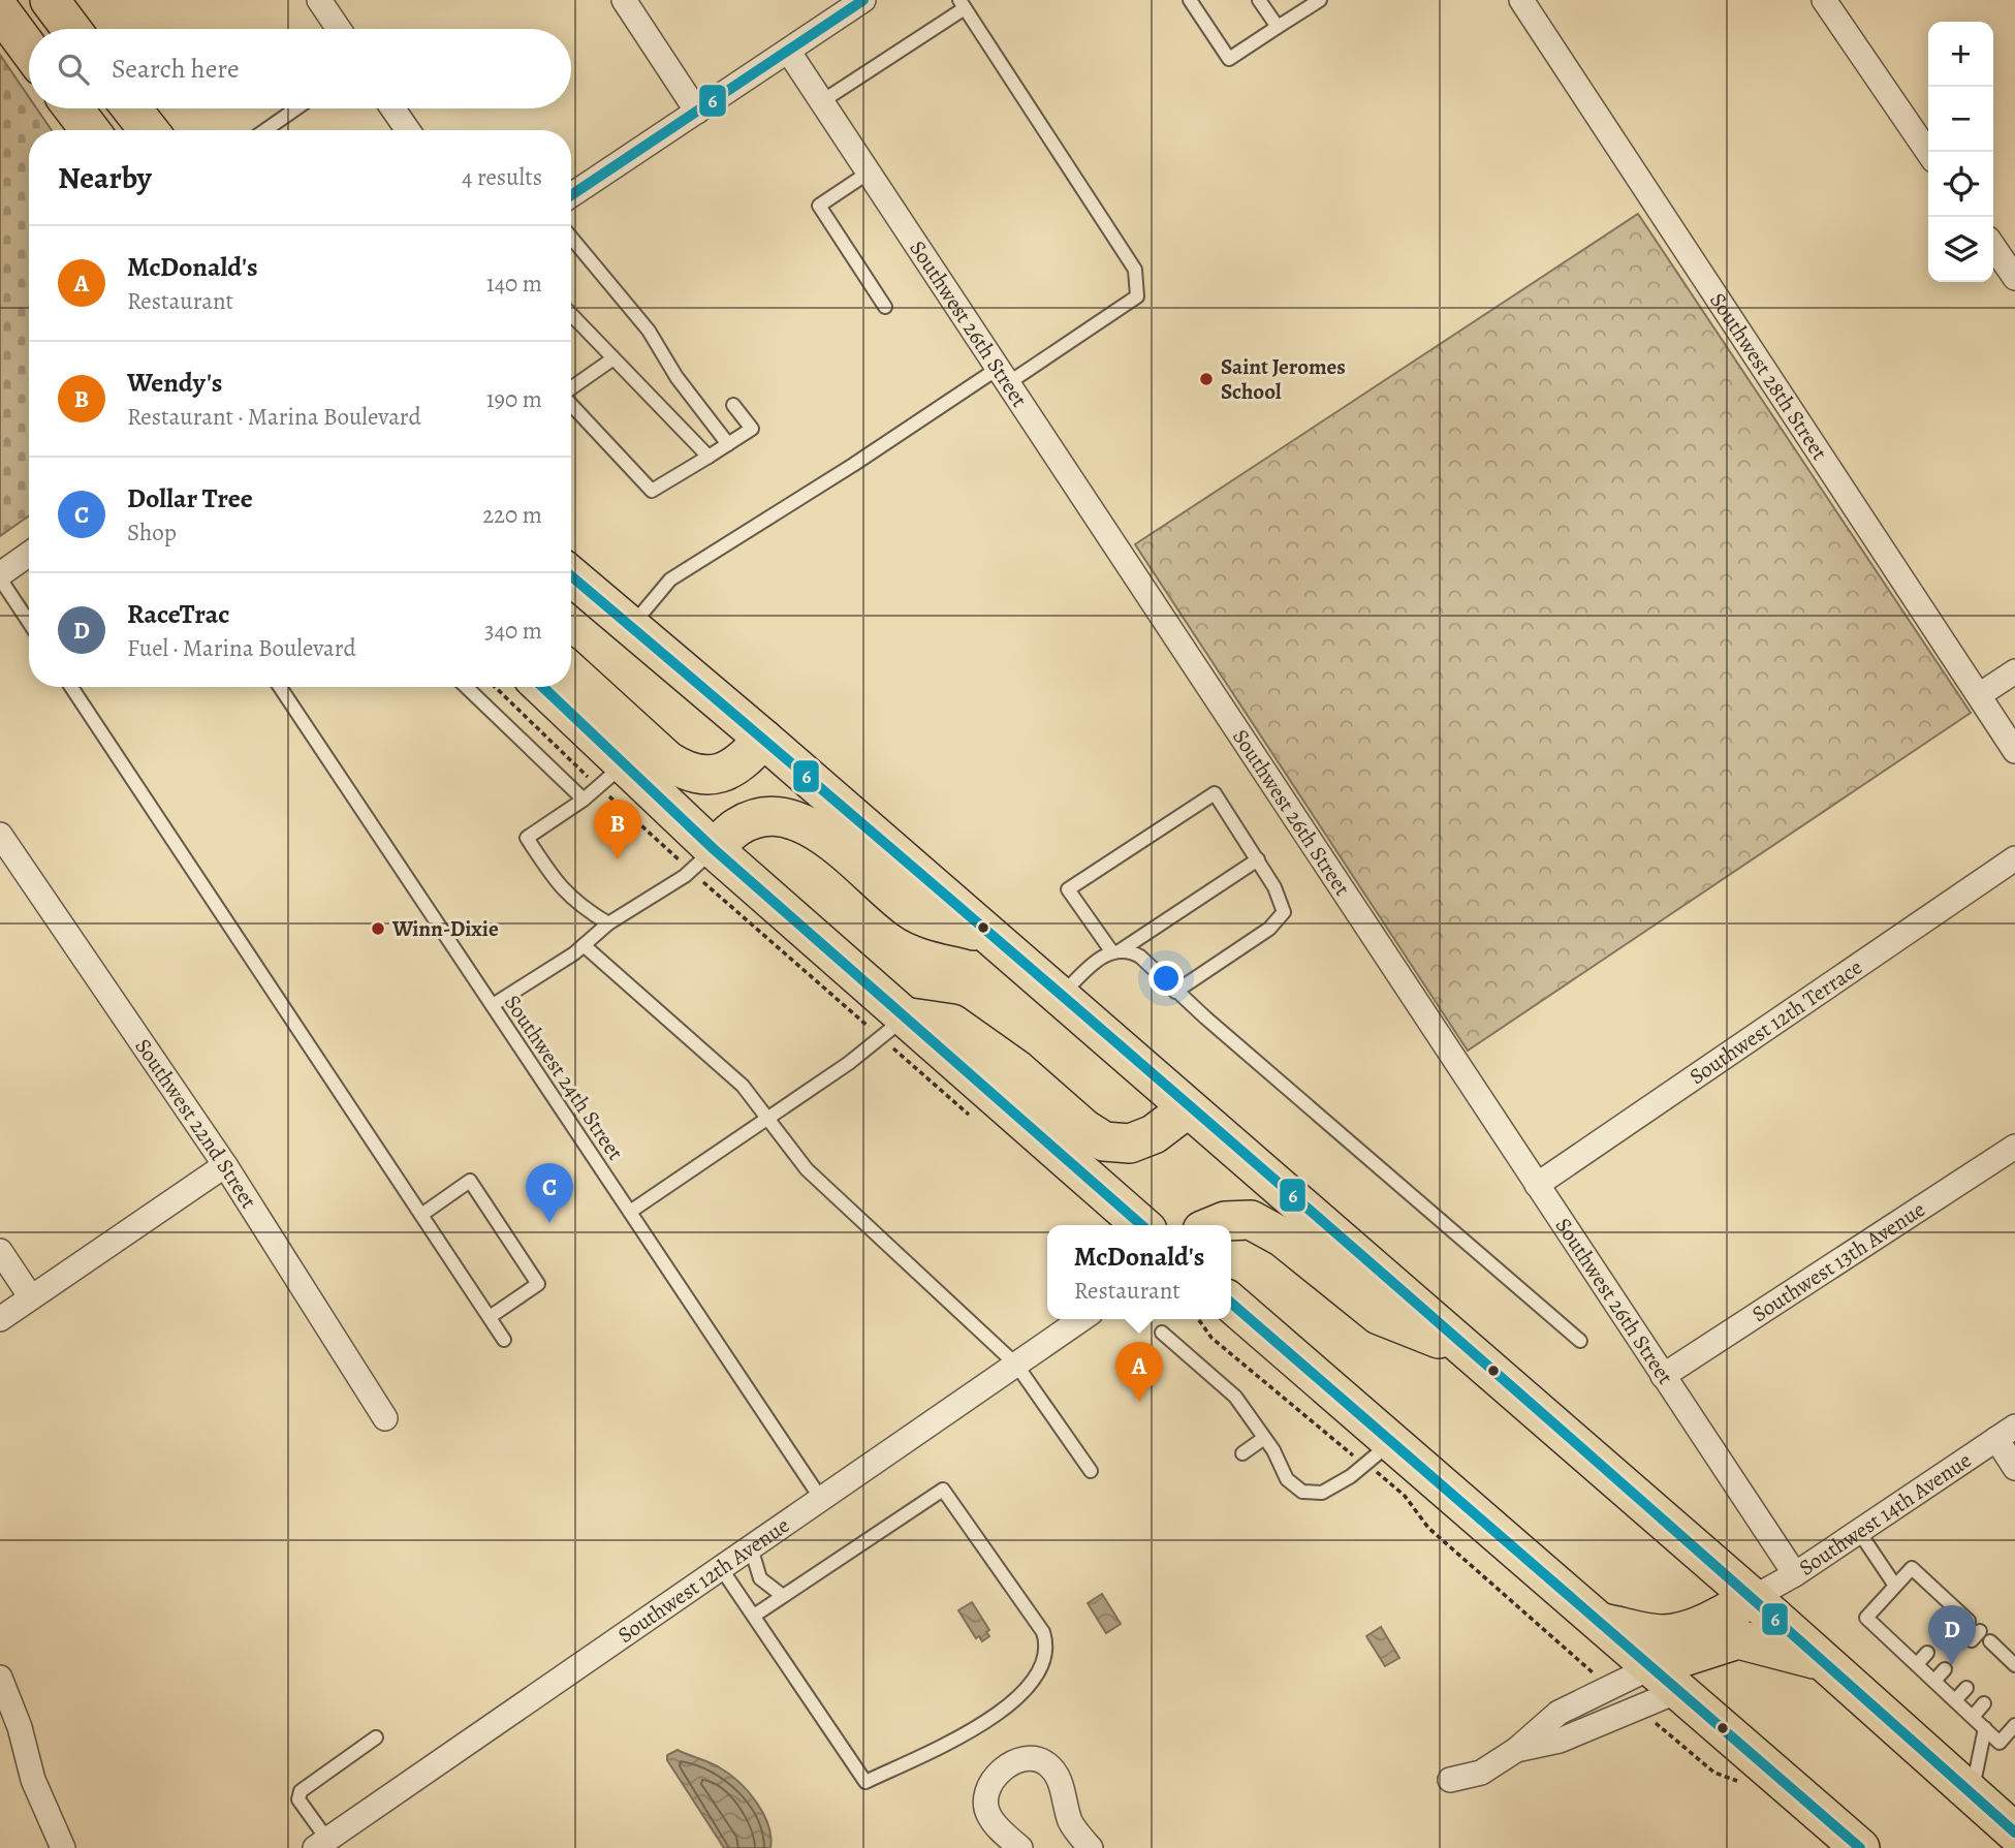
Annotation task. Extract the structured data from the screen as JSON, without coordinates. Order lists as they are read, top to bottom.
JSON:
{
  "streets": {
    "street": [
      "Southwest 26th Street",
      "Southwest 28th Street",
      "Southwest 12th Terrace",
      "Southwest 22nd Street",
      "Southwest 13th Avenue",
      "Southwest 14th Avenue",
      "Southwest 12th Avenue"
    ],
    "lane": ["Southwest 24th Street"]
  },
  "crossings": [
    ["Southwest 26th Street", "Southwest 12th Terrace"],
    ["Southwest 26th Street", "Southwest 13th Avenue"],
    ["Southwest 26th Street", "Southwest 14th Avenue"],
    ["Southwest 24th Street", "Southwest 12th Avenue"]
  ],
  "places": ["Saint Jeromes School", "Winn-Dixie"],
  "lines": ["transit line 6"],
  "page": {
    "map_buttons": ["+", "−"],
    "search": "Search here",
    "heading": ["Nearby", "4 results"],
    "list": [
      {
        "mark": "A",
        "name": "McDonald's",
        "note": "Restaurant",
        "value": "140 m"
      },
      {
        "mark": "B",
        "name": "Wendy's",
        "note": "Restaurant · Marina Boulevard",
        "value": "190 m"
      },
      {
        "mark": "C",
        "name": "Dollar Tree",
        "note": "Shop",
        "value": "220 m"
      },
      {
        "mark": "D",
        "name": "RaceTrac",
        "note": "Fuel · Marina Boulevard",
        "value": "340 m"
      }
    ],
    "pins": [
      "B",
      "C",
      "A",
      "D"
    ],
    "popup": ["McDonald's", "Restaurant"]
  }
}
